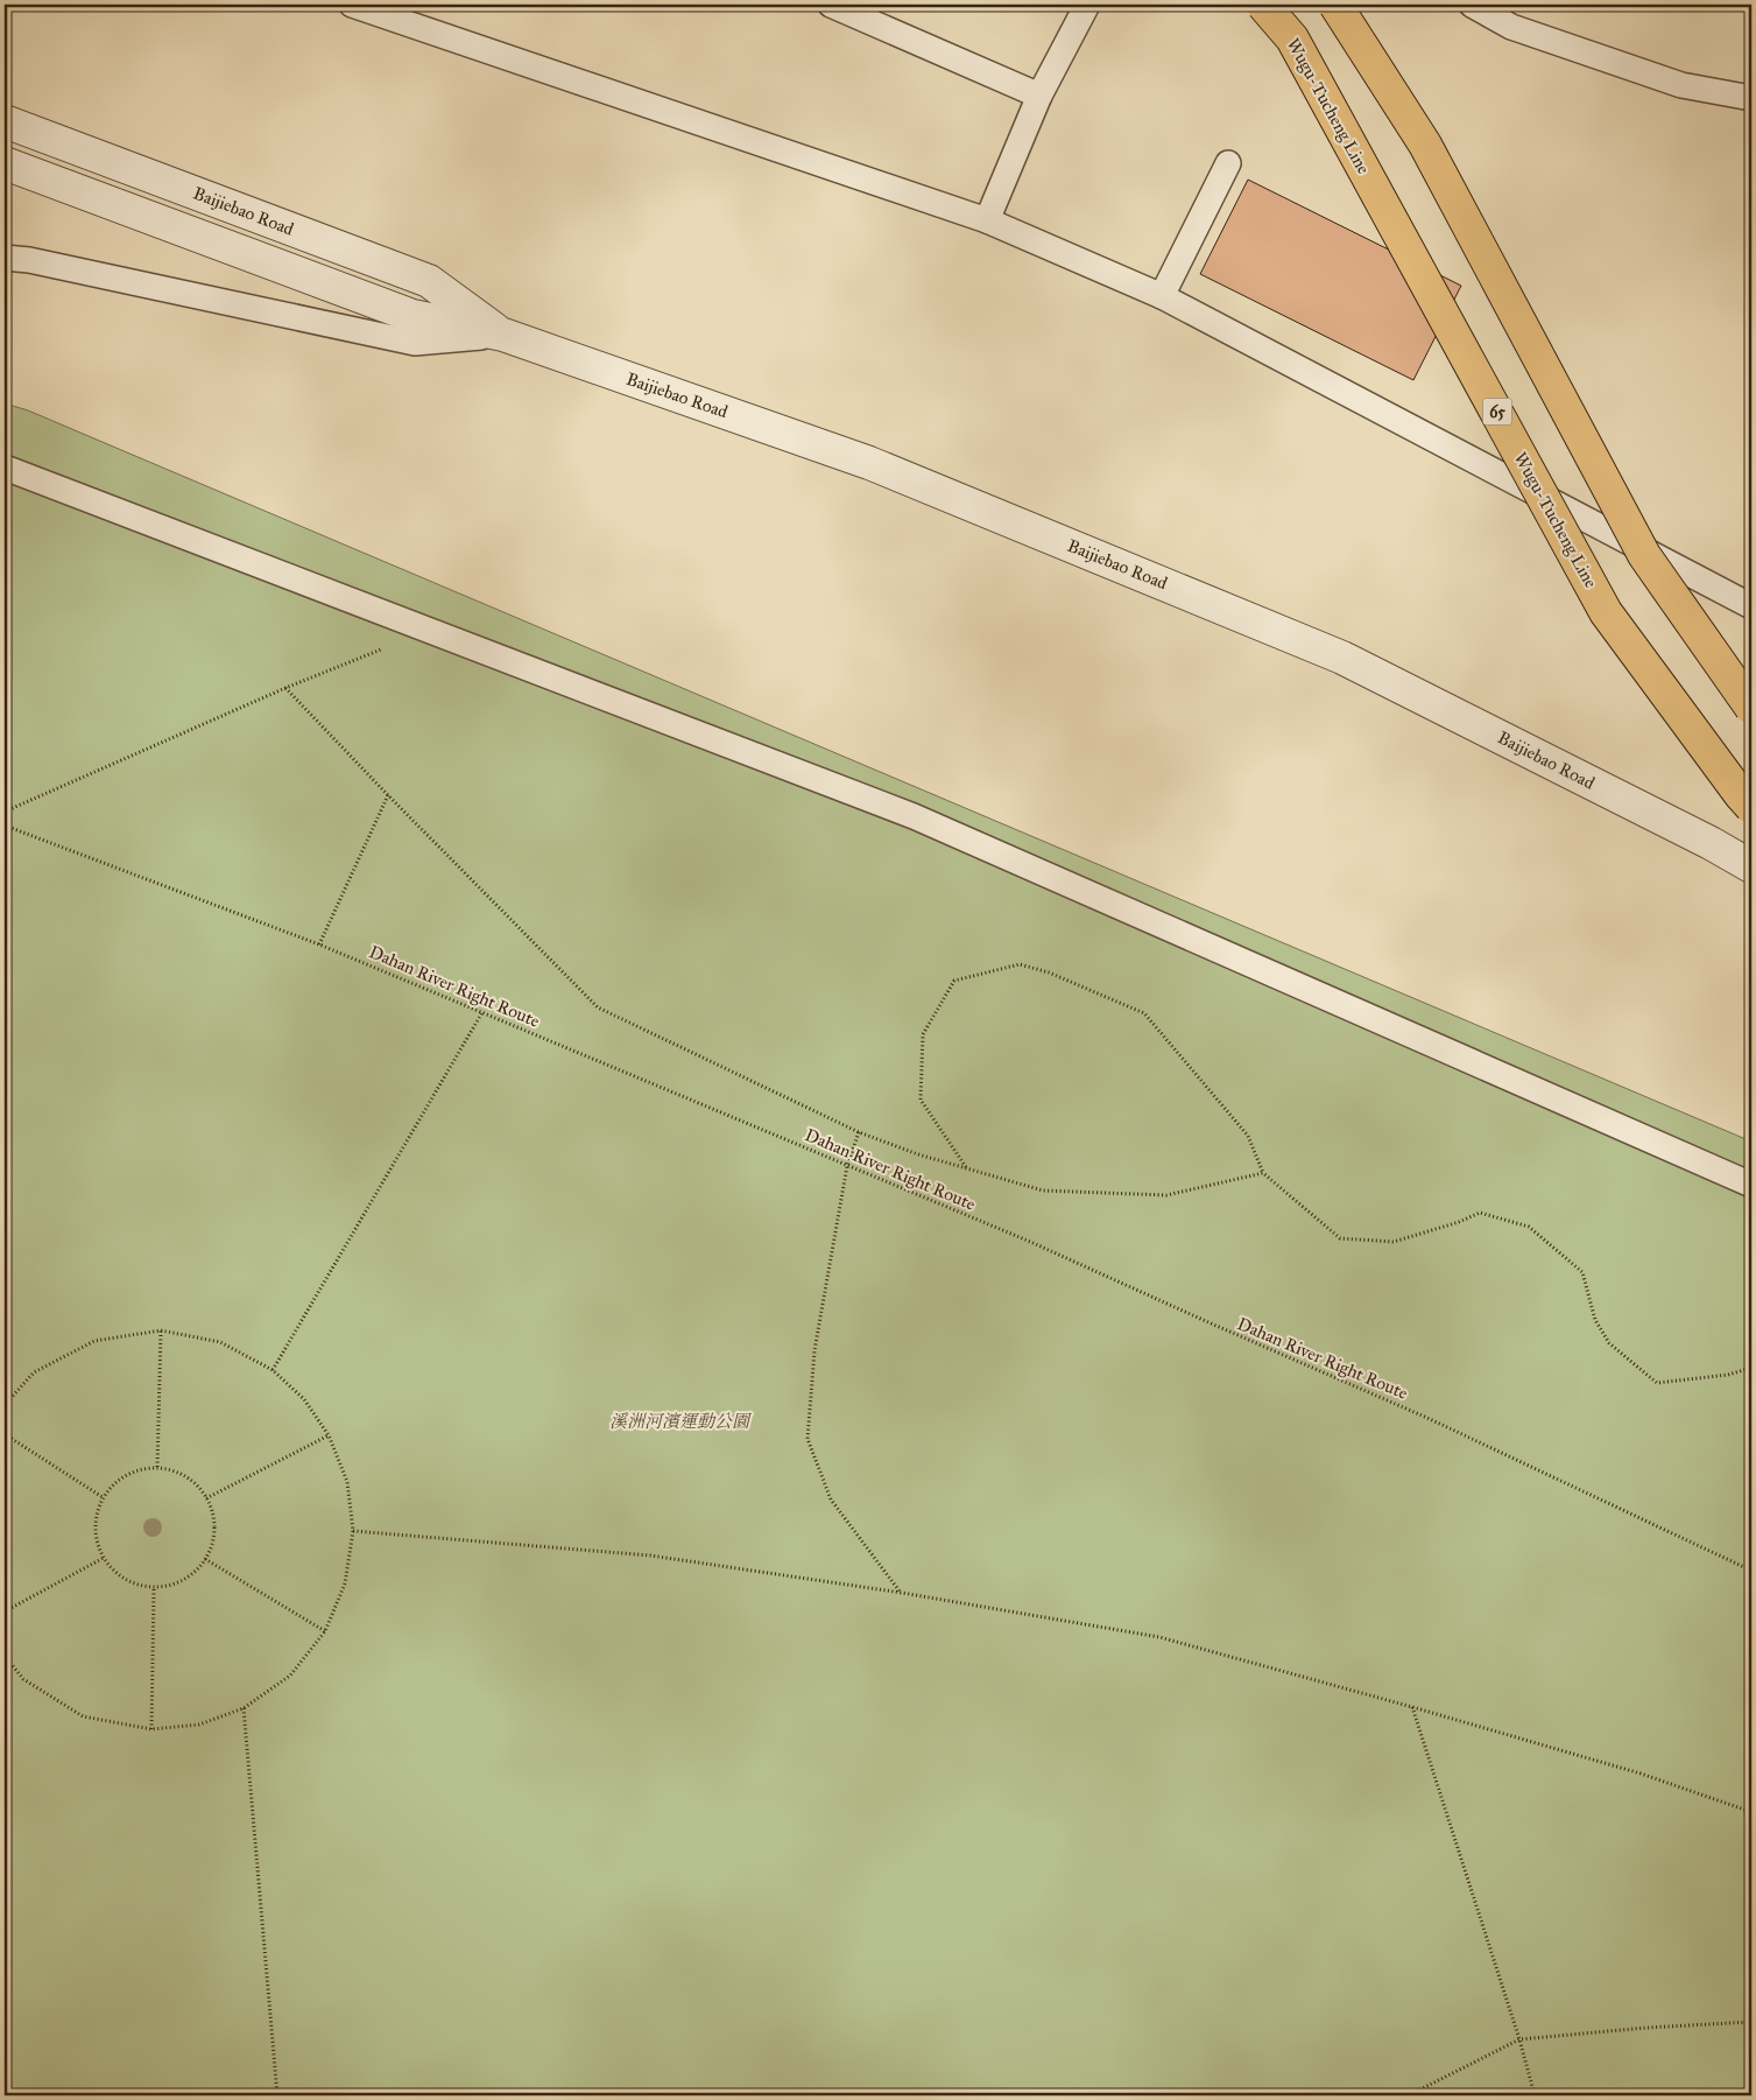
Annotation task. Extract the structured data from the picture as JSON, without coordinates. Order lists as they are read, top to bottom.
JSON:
{
  "streets": {
    "highway": ["Wugu-Tucheng Line", "65"],
    "street": ["Baijiebao Road"],
    "path": ["Dahan River Right Route"]
  },
  "parks": ["溪洲河濱運動公園"]
}
